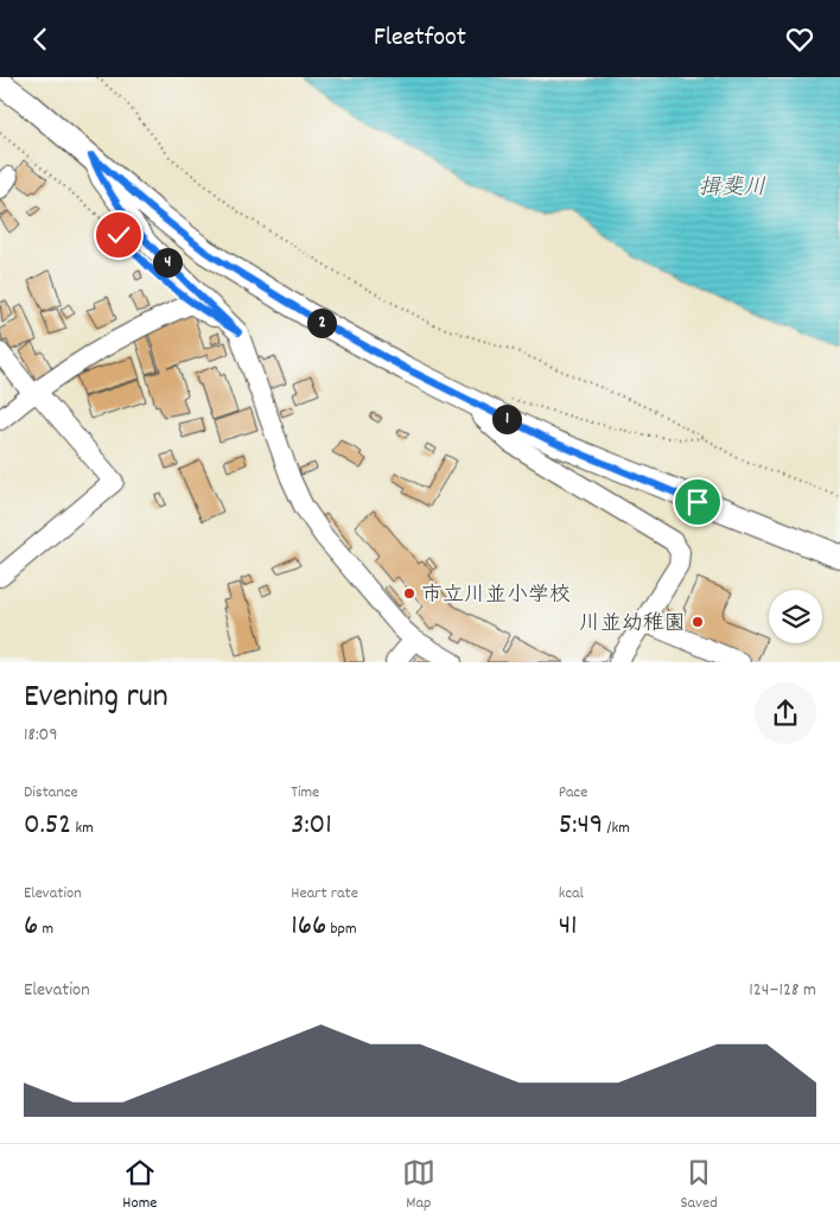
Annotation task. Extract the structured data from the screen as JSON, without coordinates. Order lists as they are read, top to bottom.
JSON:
{
  "water": ["揖斐川"],
  "places": ["市立川並小学校", "川並幼稚園"],
  "page": {
    "header": "Fleetfoot",
    "pins": ["4", "2", "1"],
    "heading": ["Evening run", "18:09"],
    "stats": [
      ["Distance", "0.52 km"],
      ["Time", "3:01"],
      ["Pace", "5:49 /km"],
      ["Elevation", "6 m"],
      ["Heart rate", "166 bpm"],
      ["kcal", "41"]
    ],
    "chart": ["Elevation", "124–128 m"],
    "tabs": ["Home", "Map", "Saved"]
  }
}
